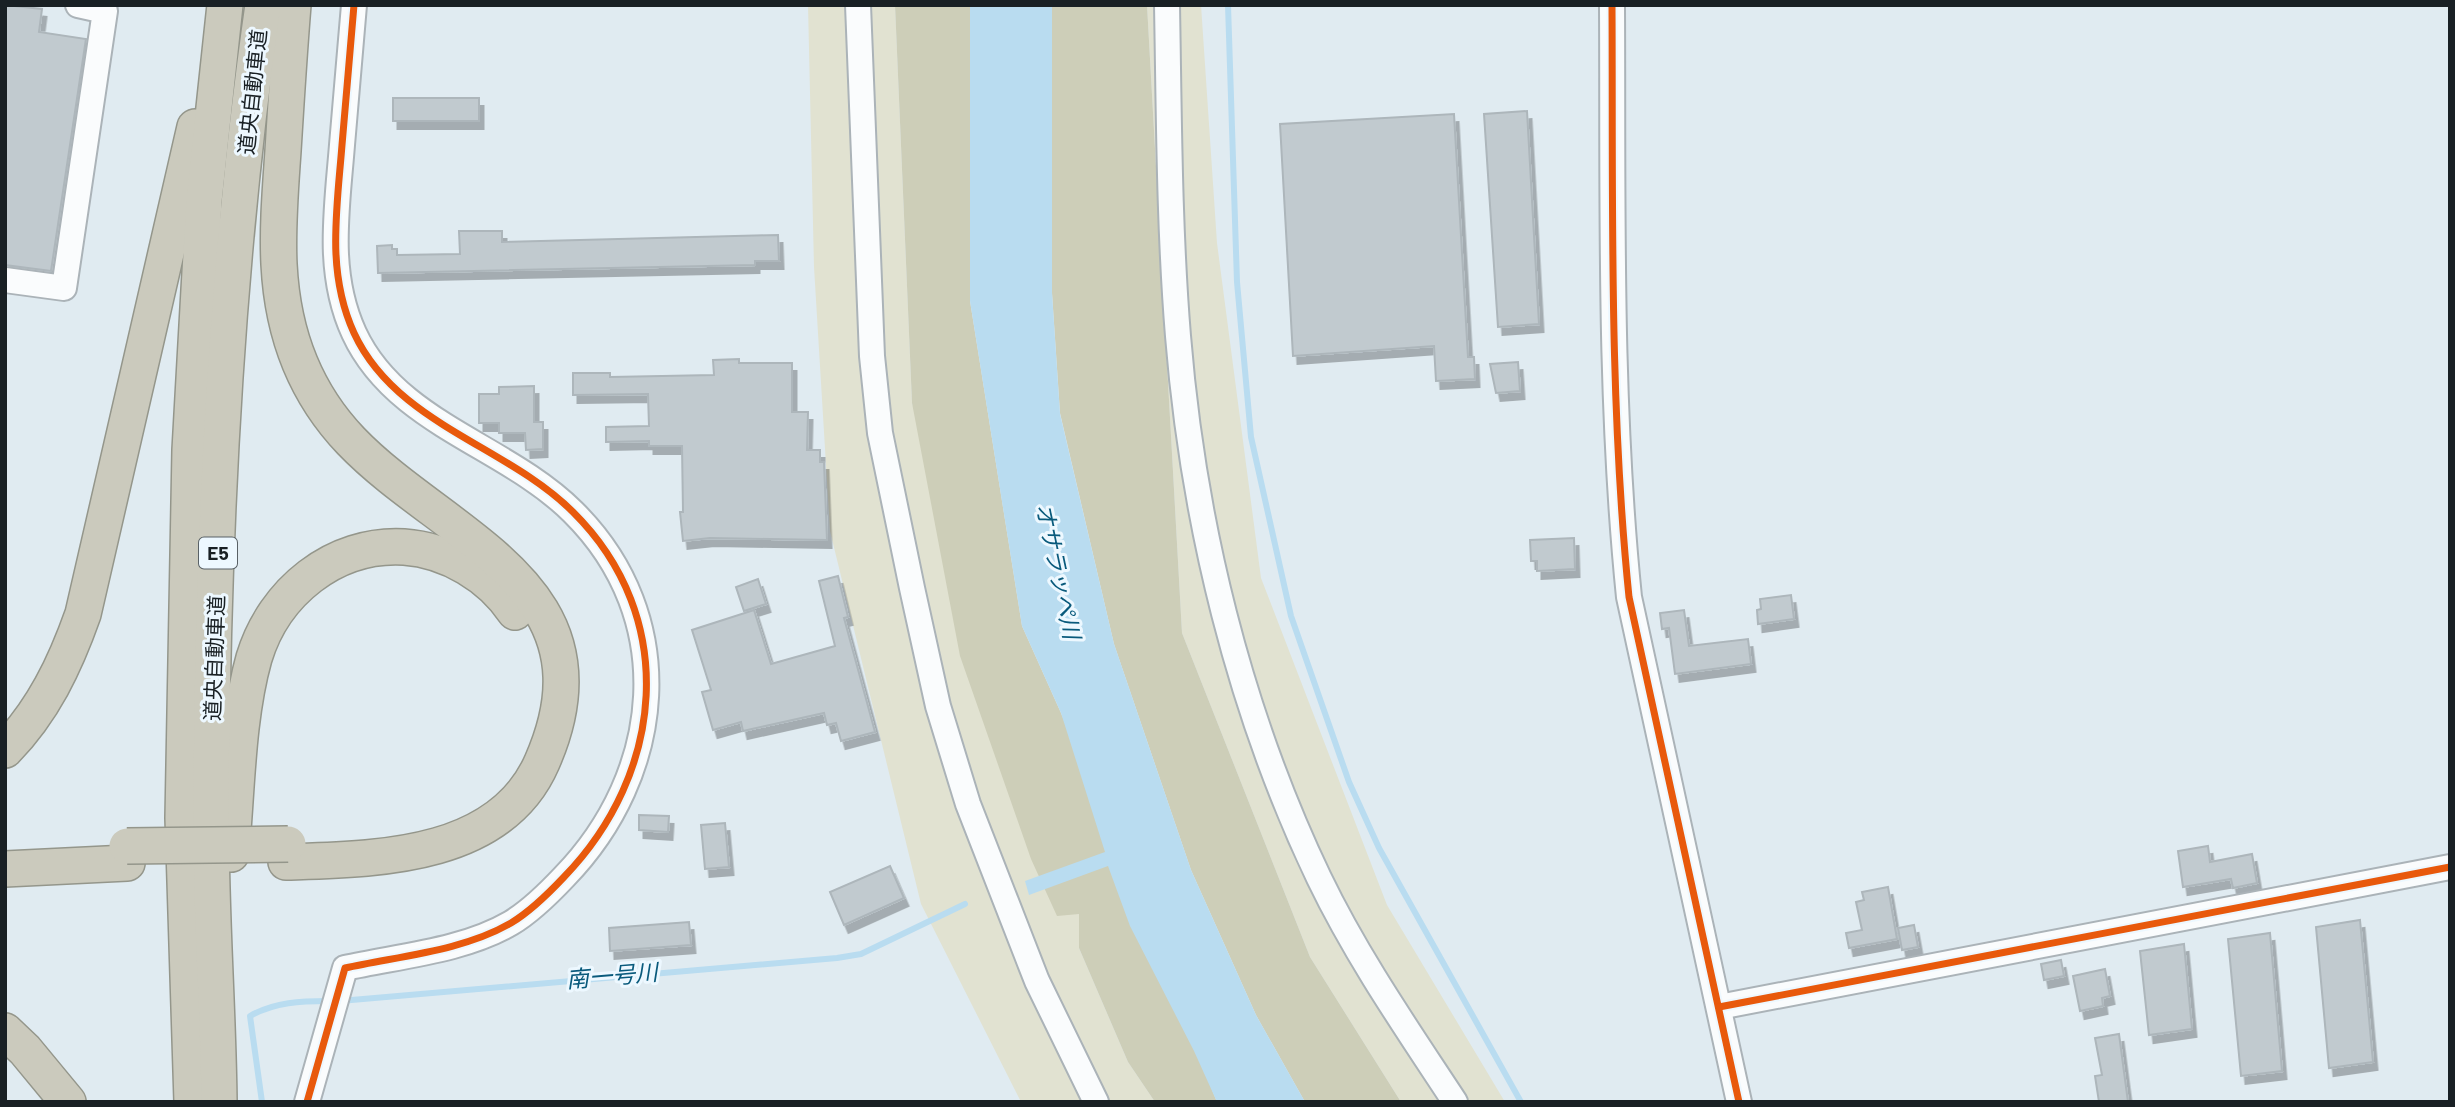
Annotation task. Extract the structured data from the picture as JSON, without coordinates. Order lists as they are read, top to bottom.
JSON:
{
  "streets": {
    "highway": ["道央自動車道", "E5"]
  },
  "water": ["オサラッペ川", "南一号川"]
}
